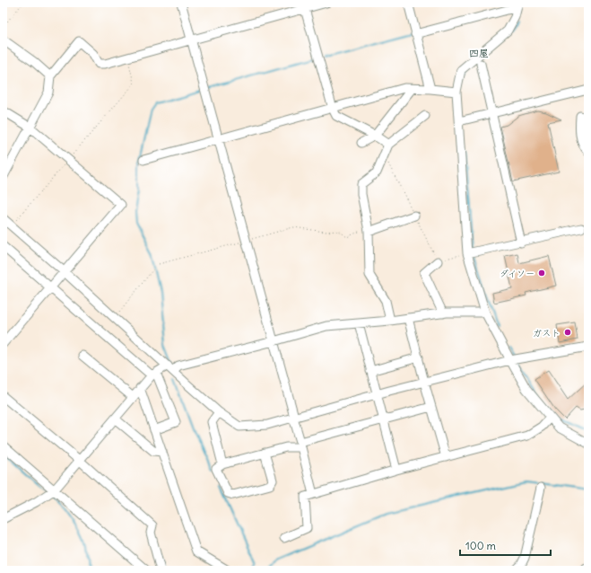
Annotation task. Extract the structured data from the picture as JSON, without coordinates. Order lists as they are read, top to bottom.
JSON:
{
  "districts": ["四屋"],
  "places": ["ダイソー", "ガスト"],
  "scale_bar": "100 m"
}
